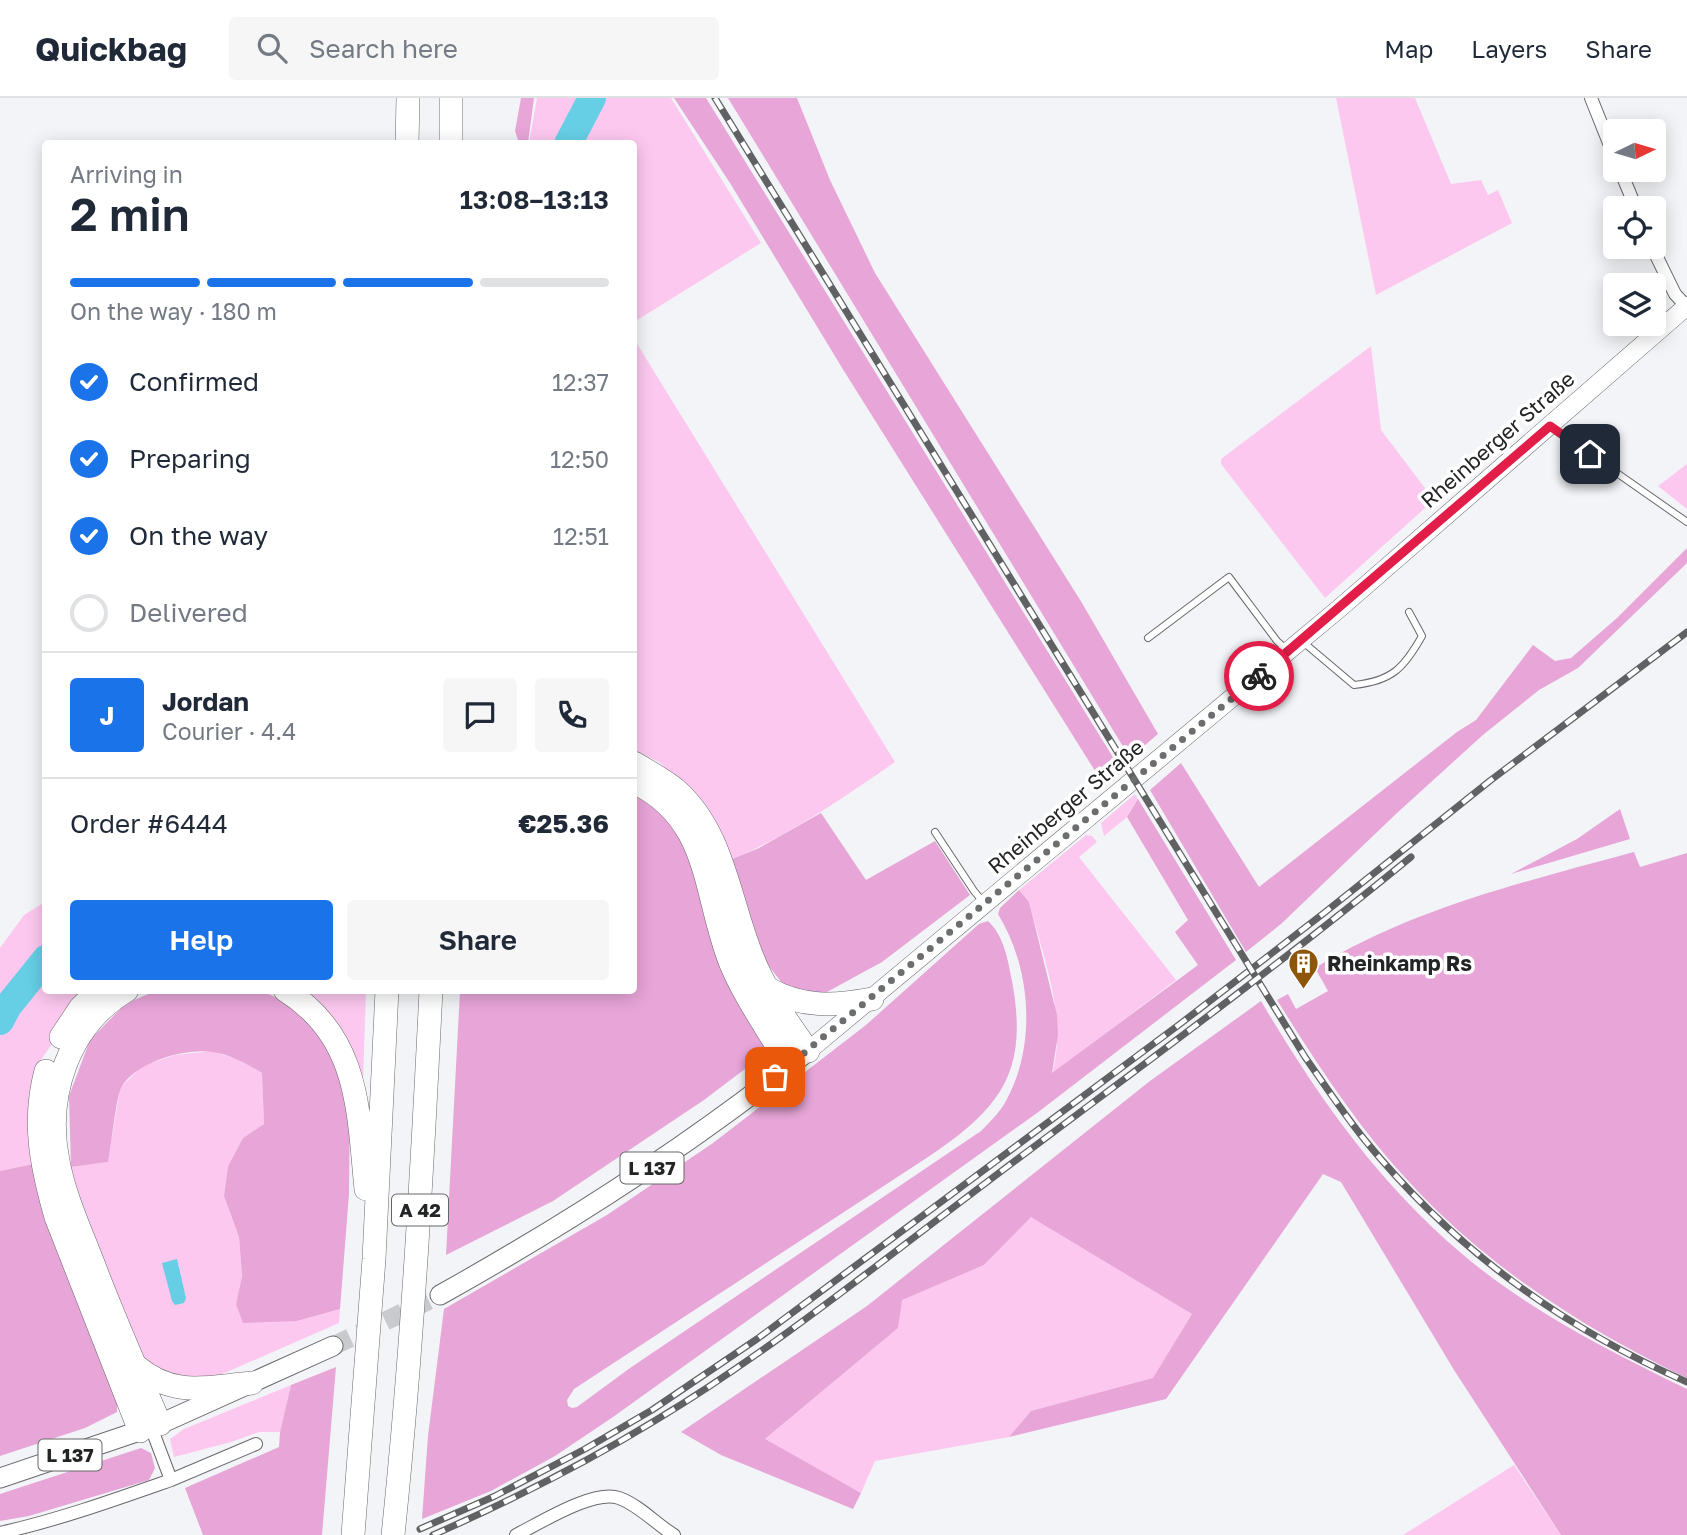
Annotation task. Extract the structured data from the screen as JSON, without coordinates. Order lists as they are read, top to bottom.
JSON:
{
  "streets": {
    "highway": ["A 42"],
    "main road": ["Rheinberger Straße", "L 137"]
  },
  "places": {
    "building": ["Rheinkamp Rs"]
  },
  "north": "right",
  "page": {
    "header": "Quickbag",
    "search": "Search here",
    "nav": ["Map", "Layers", "Share"],
    "heading": ["2 min", "Arriving in", "13:08–13:13"],
    "panel": [
      "Jordan",
      "Courier · 4.4",
      "Order #6444",
      "€25.36"
    ],
    "bar": "On the way · 180 m",
    "list": [
      ["Confirmed", "12:37"],
      ["Preparing", "12:50"],
      ["On the way", "12:51"],
      "Delivered"
    ],
    "round": "J",
    "buttons": ["Help", "Share"]
  }
}
